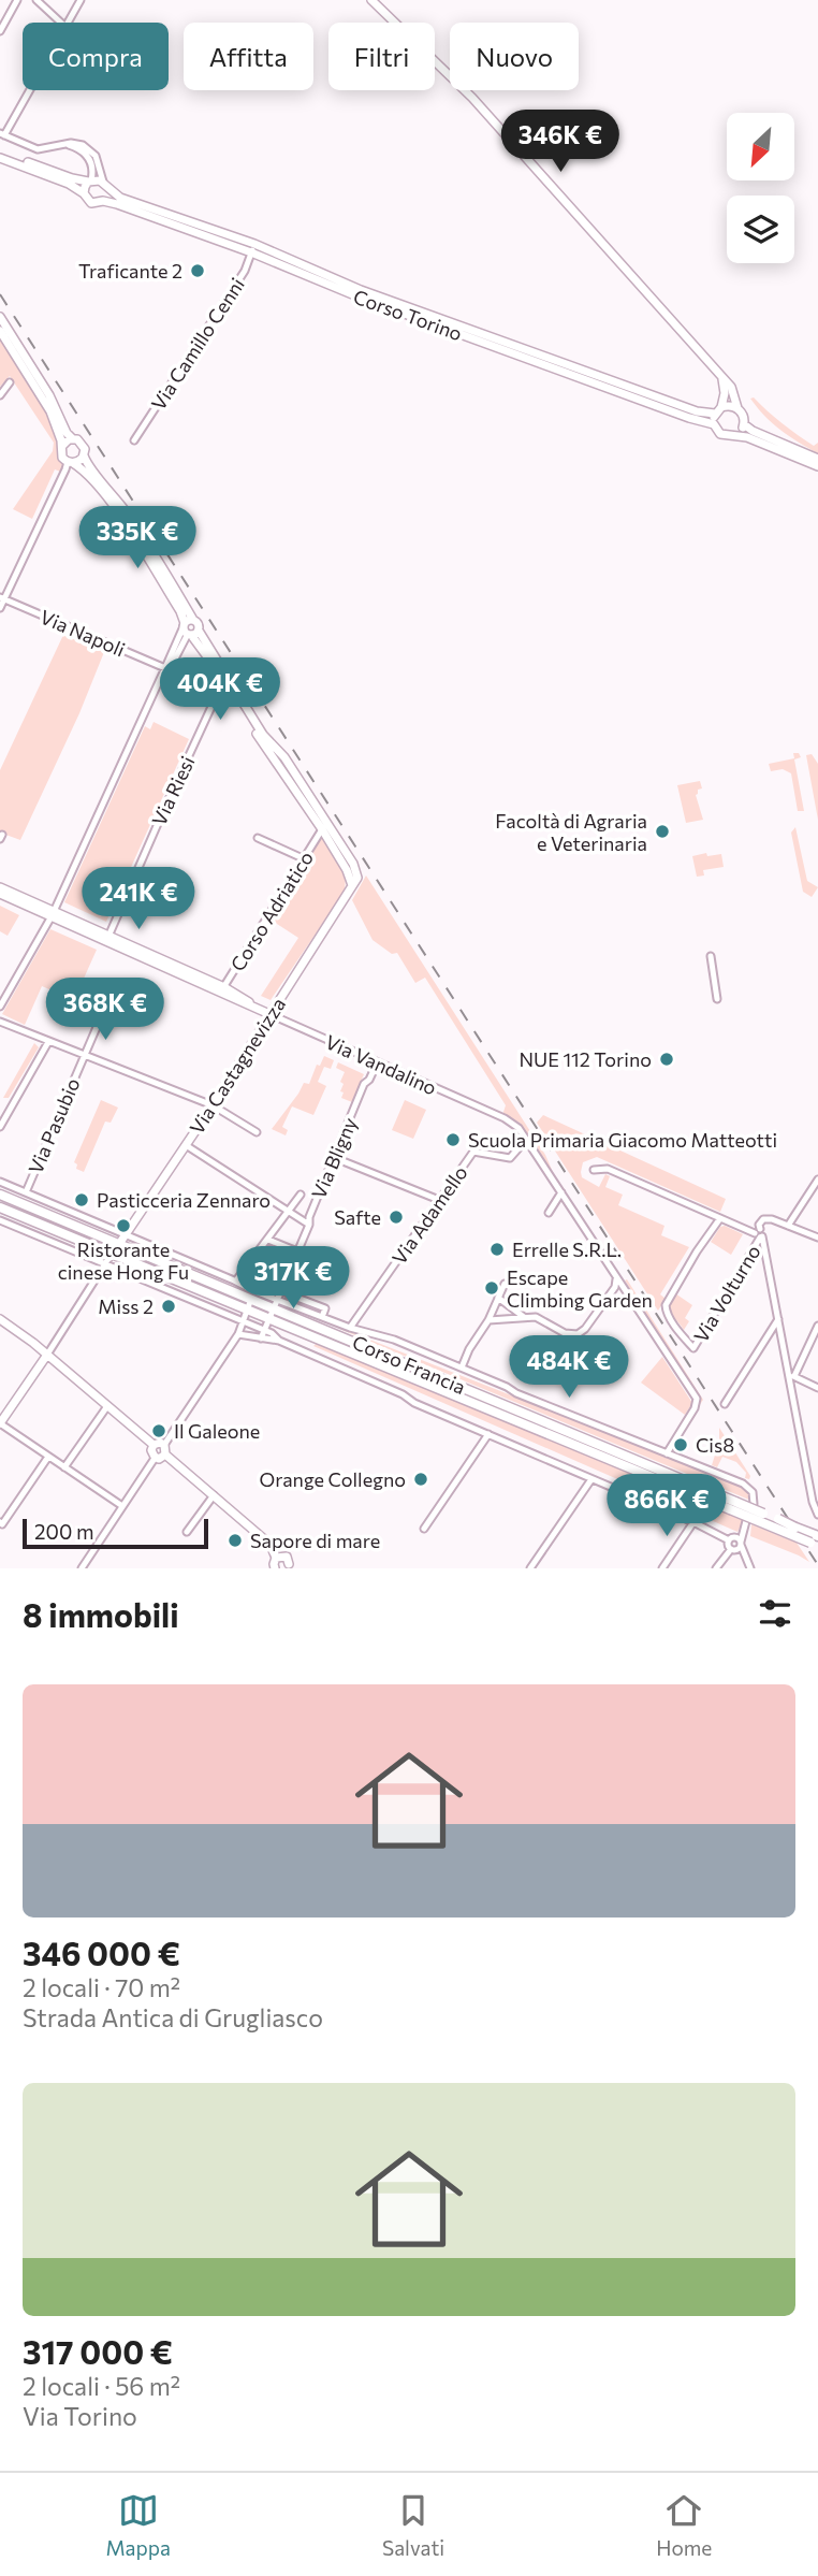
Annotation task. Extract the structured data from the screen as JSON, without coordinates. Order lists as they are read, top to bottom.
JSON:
{
  "streets": {
    "main road": ["Corso Francia"],
    "street": [
      "Corso Torino",
      "Via Camillo Cenni",
      "Via Napoli",
      "Via Riesi",
      "Corso Adriatico",
      "Via Vandalino",
      "Via Castagnevizza",
      "Via Pasubio",
      "Via Bligny",
      "Via Adamello",
      "Via Volturno"
    ]
  },
  "crossings": [
    ["Corso Torino", "Via Camillo Cenni"],
    ["Via Napoli", "Via Riesi"],
    ["Via Riesi", "Corso Adriatico"],
    ["Via Riesi", "Via Vandalino"],
    ["Corso Adriatico", "Via Vandalino"],
    ["Corso Adriatico", "Via Castagnevizza"],
    ["Via Vandalino", "Via Castagnevizza"],
    ["Via Vandalino", "Via Bligny"],
    ["Via Vandalino", "Via Adamello"],
    ["Via Castagnevizza", "Corso Francia"],
    ["Via Bligny", "Corso Francia"]
  ],
  "places": [
    "Traficante 2",
    "Facoltà di Agraria e Veterinaria",
    "NUE 112 Torino",
    "Scuola Primaria Giacomo Matteotti",
    "Pasticceria Zennaro",
    "Safte",
    "Ristorante cinese Hong Fu",
    "Errelle S.R.L.",
    "Escape Climbing Garden",
    "Miss 2",
    "Il Galeone",
    "Cis8",
    "Orange Collegno",
    "Sapore di mare"
  ],
  "scale_bar": "200 m",
  "north": "bottom left",
  "page": {
    "chip": [
      "Compra",
      "Affitta",
      "Filtri",
      "Nuovo"
    ],
    "price": [
      "346K €",
      "335K €",
      "404K €",
      "241K €",
      "368K €",
      "317K €",
      "484K €",
      "866K €"
    ],
    "scale": "200 m",
    "heading": "8 immobili",
    "list": [
      {
        "name": "346 000 €",
        "note": "2 locali · 70 m² · Strada Antica di Grugliasco"
      },
      {
        "name": "317 000 €",
        "note": "2 locali · 56 m² · Via Torino"
      }
    ],
    "tabs": ["Mappa", "Salvati", "Home"]
  }
}
